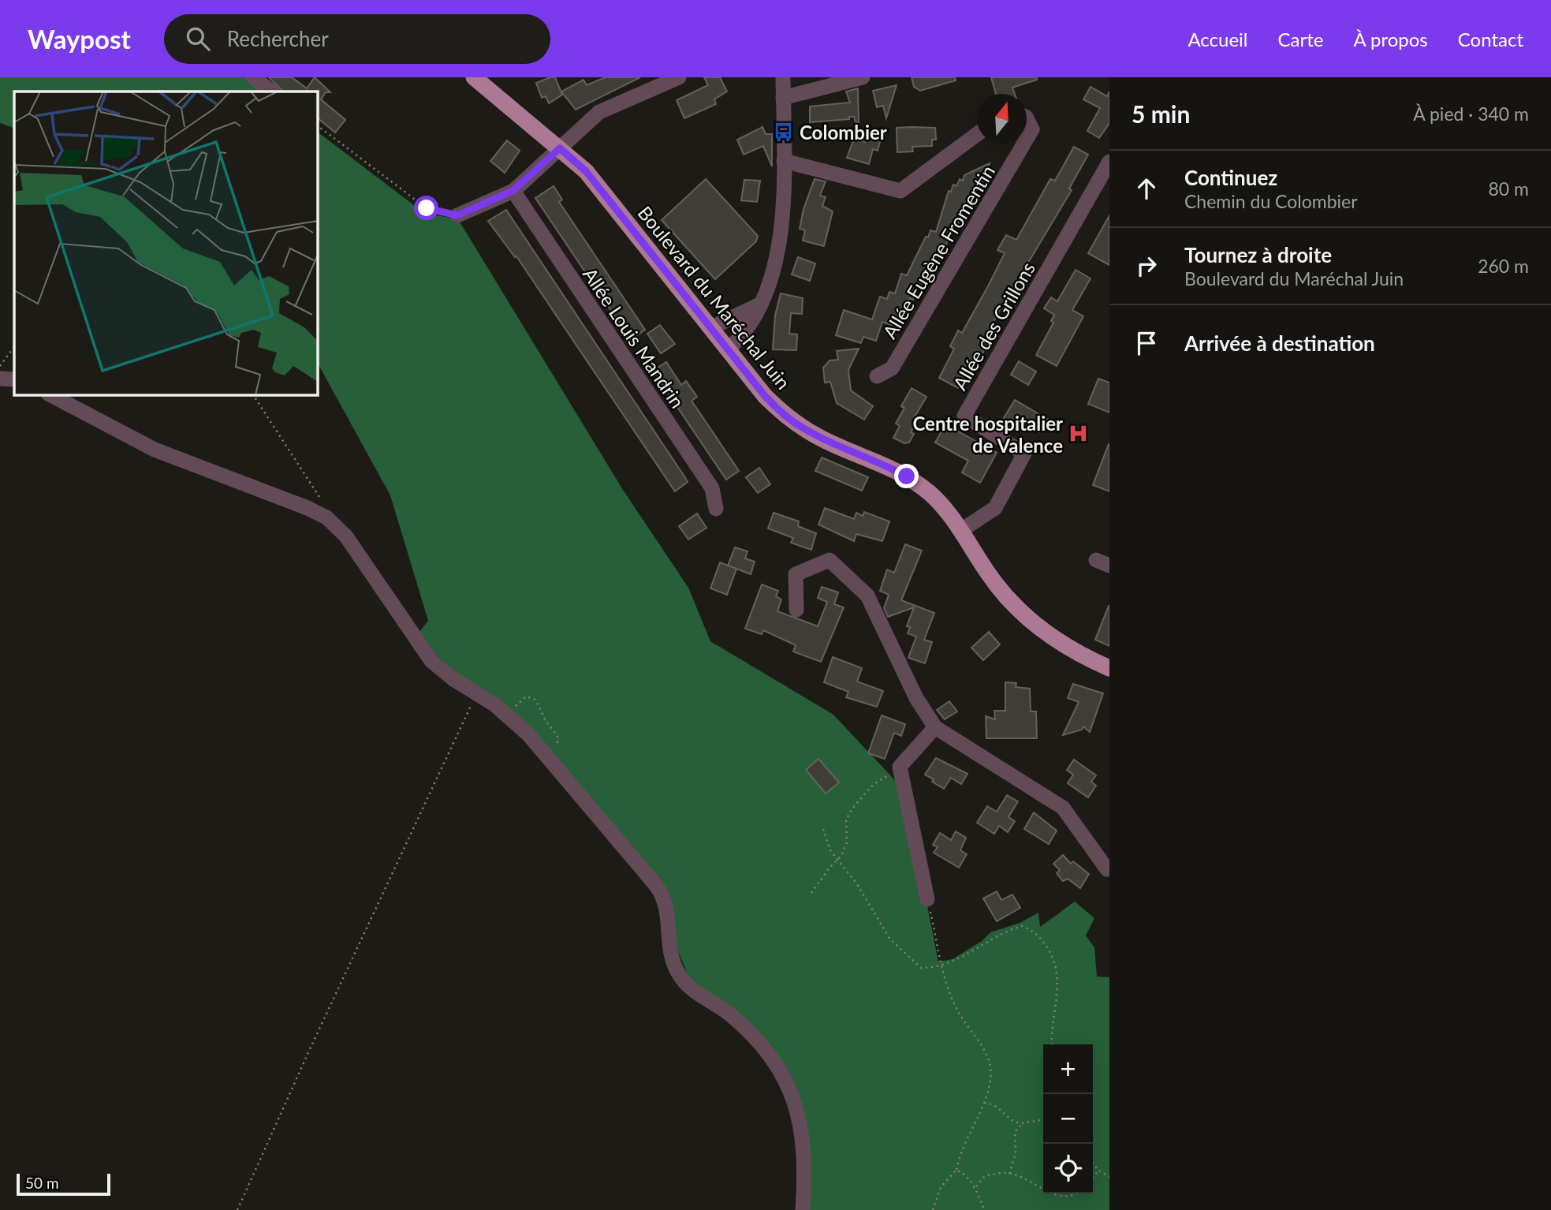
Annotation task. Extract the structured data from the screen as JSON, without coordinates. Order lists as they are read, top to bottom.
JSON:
{
  "streets": {
    "main road": ["Boulevard du Maréchal Juin"],
    "street": ["Allée Eugène Fromentin", "Allée des Grillons", "Allée Louis Mandrin"]
  },
  "crossings": [
    ["Boulevard du Maréchal Juin", "Allée des Grillons"]
  ],
  "places": {
    "bus stop": ["Colombier"],
    "hospital": ["Centre hospitalier de Valence"]
  },
  "scale_bar": "50 m",
  "north": "top",
  "page": {
    "header": "Waypost",
    "search": "Rechercher",
    "nav": [
      "Accueil",
      "Carte",
      "À propos",
      "Contact"
    ],
    "heading": ["5 min", "À pied · 340 m"],
    "list": [
      ["Continuez", "Chemin du Colombier", "80 m"],
      ["Tournez à droite", "Boulevard du Maréchal Juin", "260 m"],
      "Arrivée à destination"
    ],
    "map_buttons": ["+", "−"],
    "scale": "50 m"
  }
}
